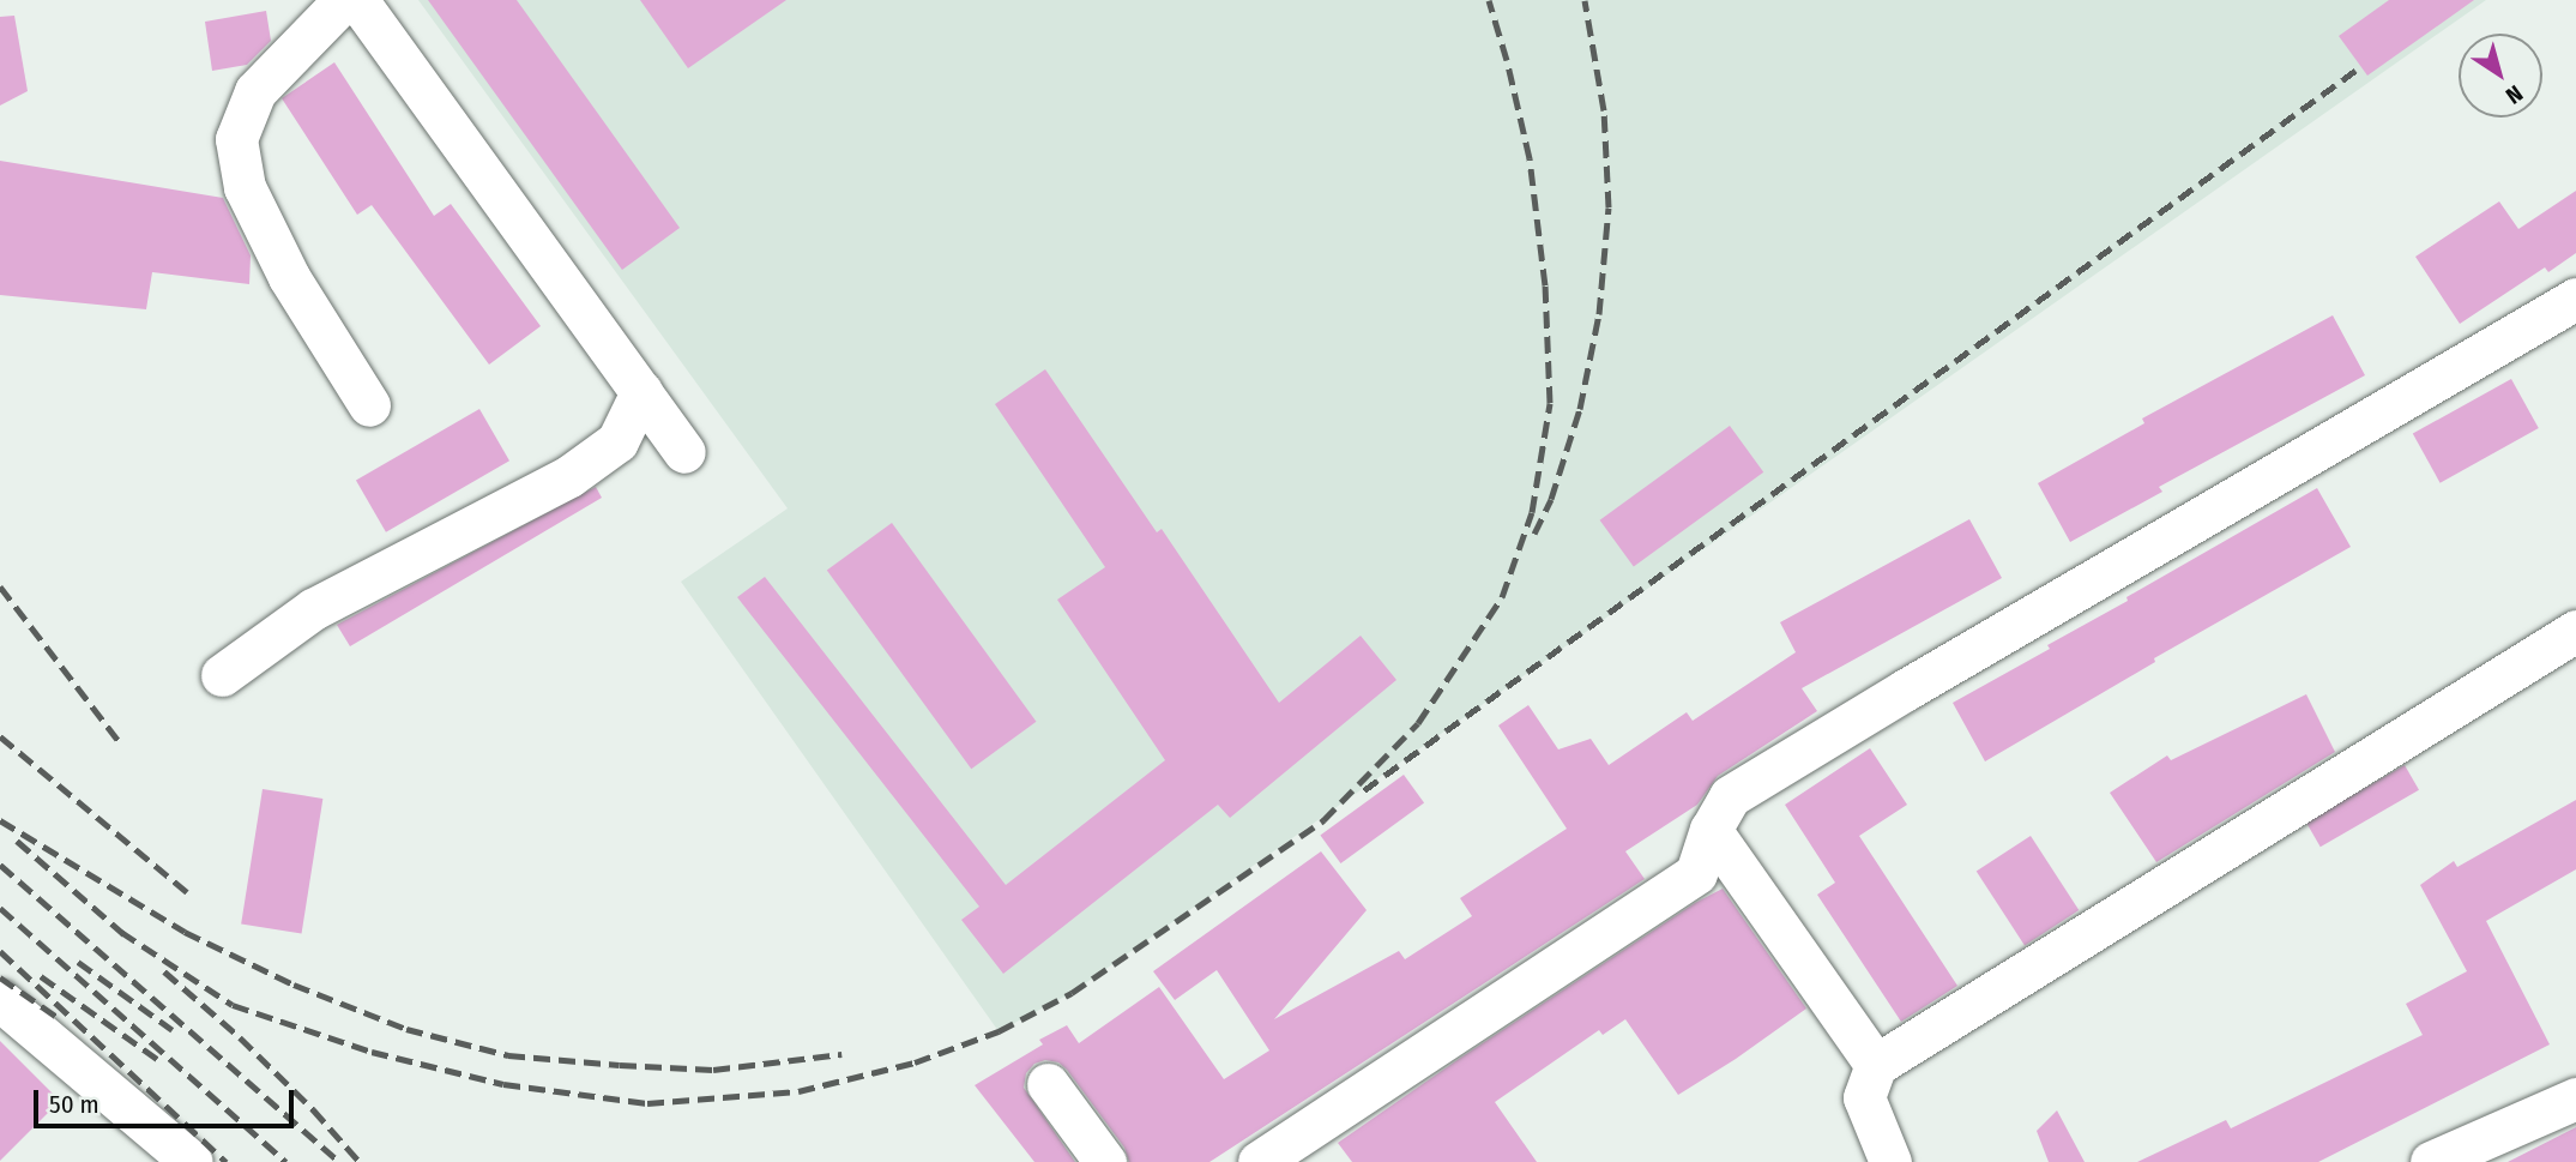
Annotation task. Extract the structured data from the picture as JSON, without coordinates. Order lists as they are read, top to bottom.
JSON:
{
  "scale_bar": "50 m",
  "north": "bottom right"
}
